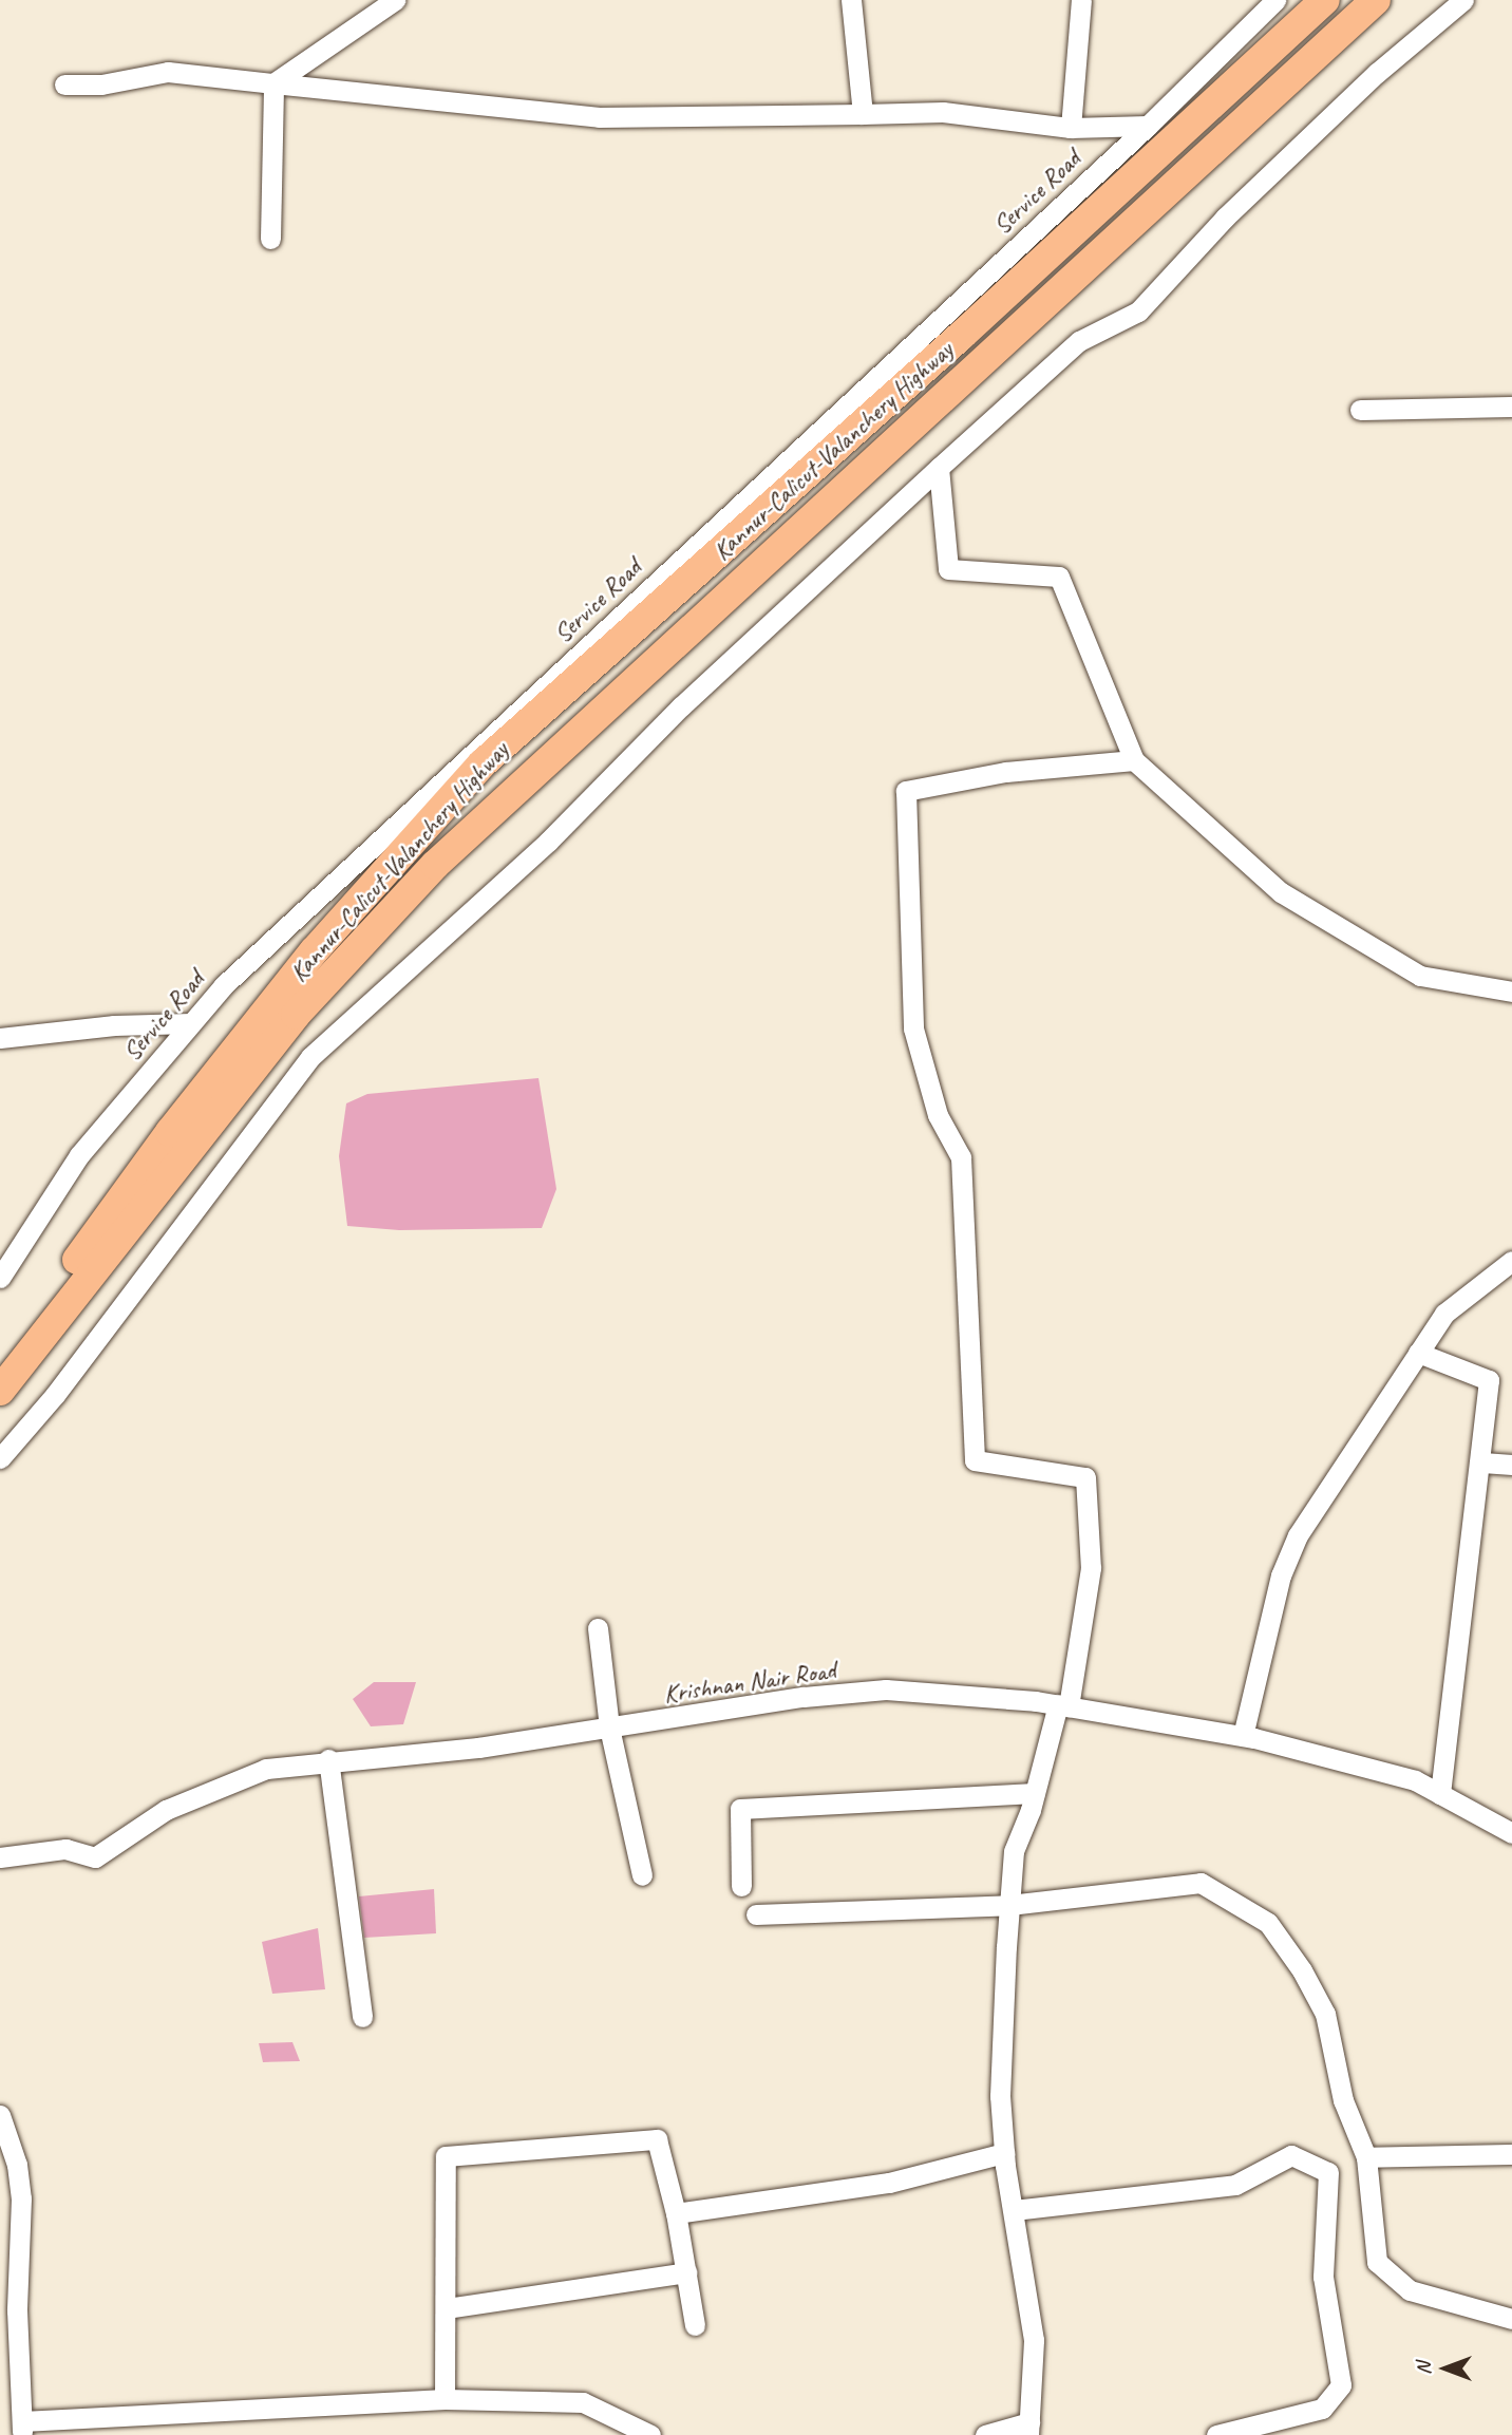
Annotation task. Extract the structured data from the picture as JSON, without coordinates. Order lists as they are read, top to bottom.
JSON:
{
  "streets": {
    "highway": ["Kannur-Calicut-Valanchery Highway"],
    "street": ["Service Road", "Krishnan Nair Road"]
  },
  "north": "left"
}
